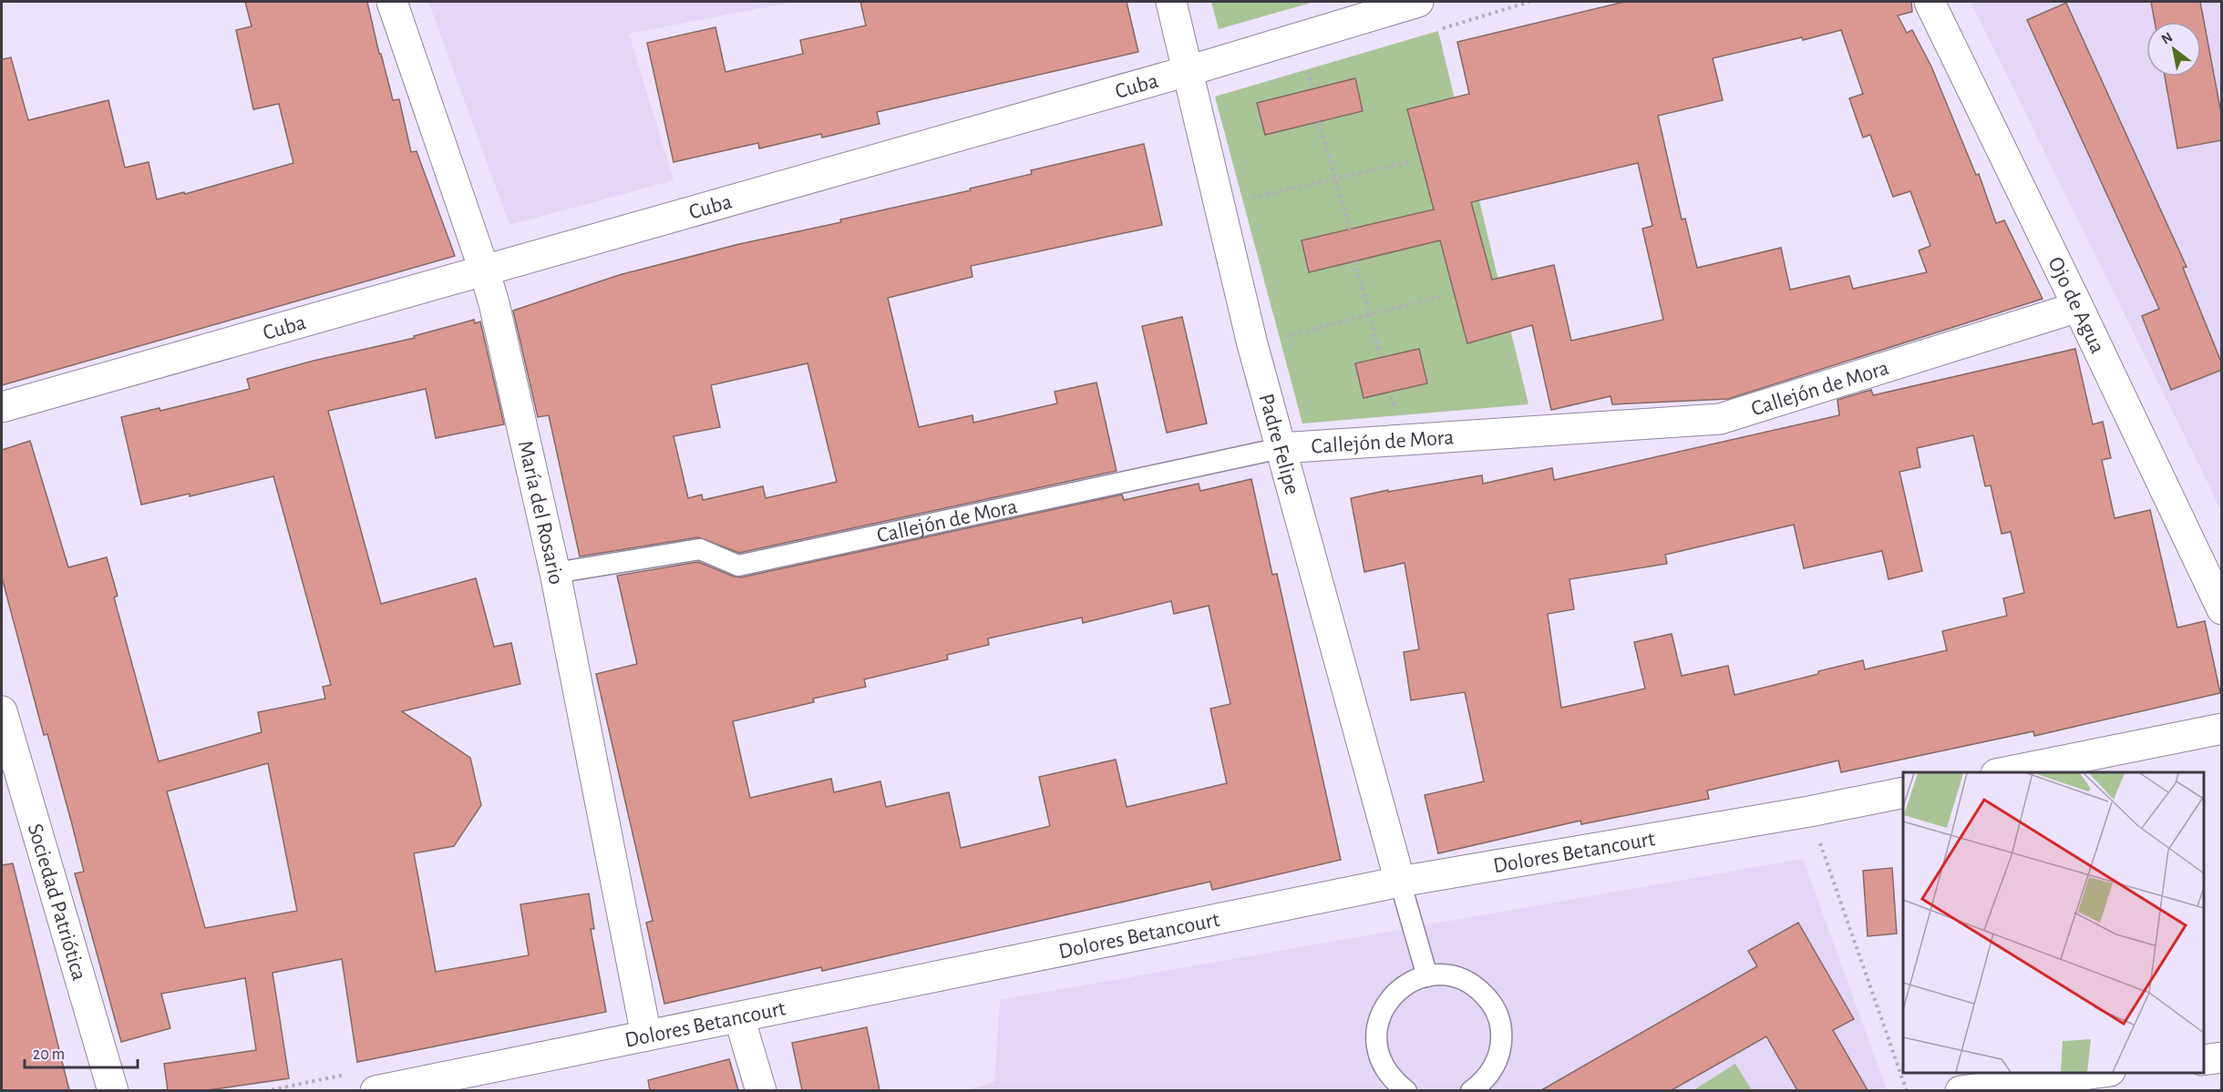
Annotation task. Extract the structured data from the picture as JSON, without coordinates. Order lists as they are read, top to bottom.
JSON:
{
  "streets": {
    "street": [
      "Cuba",
      "Ojo de Agua",
      "Callejón de Mora",
      "Padre Felipe",
      "María del Rosario",
      "Dolores Betancourt",
      "Sociedad Patriótica"
    ]
  },
  "crossings": [
    ["Cuba", "Padre Felipe"],
    ["Cuba", "María del Rosario"],
    ["Ojo de Agua", "Callejón de Mora"],
    ["Callejón de Mora", "Padre Felipe"],
    ["Callejón de Mora", "María del Rosario"],
    ["Padre Felipe", "Dolores Betancourt"],
    ["María del Rosario", "Dolores Betancourt"]
  ],
  "scale_bar": "20 m",
  "north": "top left"
}
